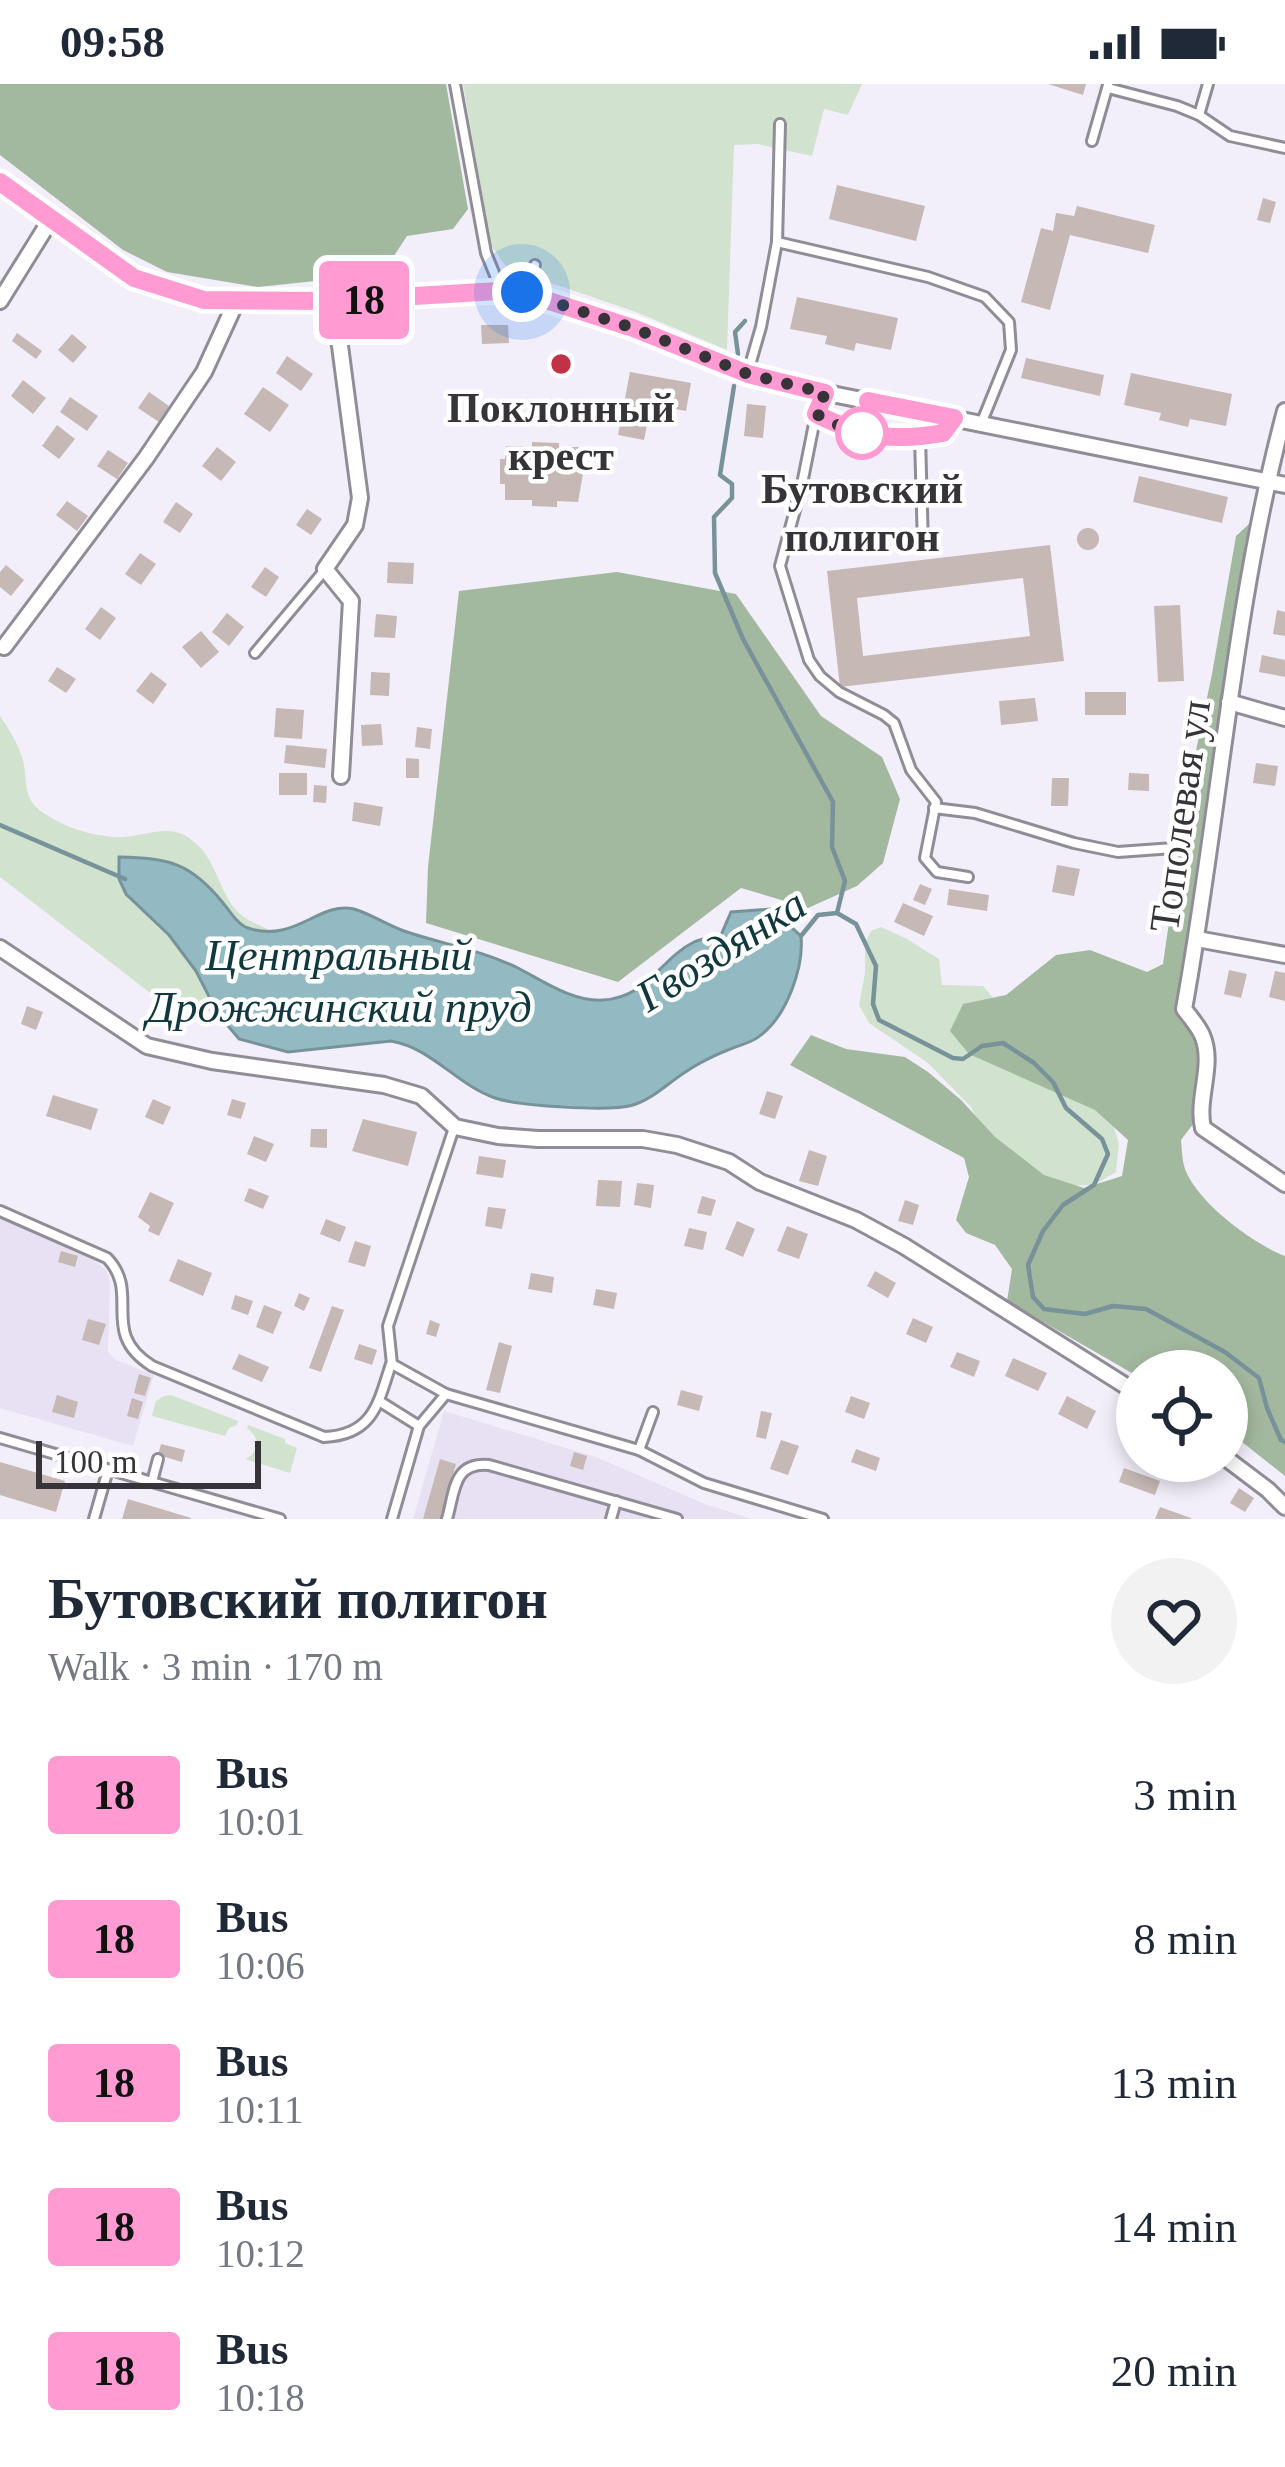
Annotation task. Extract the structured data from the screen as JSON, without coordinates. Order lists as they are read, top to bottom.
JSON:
{
  "streets": {
    "street": ["Тополевая ул"]
  },
  "water": ["Гвоздянка", "Центральный Дрожжинский пруд"],
  "places": ["Поклонный крест", "Бутовский полигон"],
  "lines": ["bus line 18"],
  "scale_bar": "100 m",
  "page": {
    "status": "09:58",
    "on_map": "18",
    "scale": "100 m",
    "heading": ["Бутовский полигон", "Walk · 3 min · 170 m"],
    "list": [
      {
        "mark": "18",
        "name": "Bus",
        "note": "10:01",
        "value": "3 min"
      },
      {
        "mark": "18",
        "name": "Bus",
        "note": "10:06",
        "value": "8 min"
      },
      {
        "mark": "18",
        "name": "Bus",
        "note": "10:11",
        "value": "13 min"
      },
      {
        "mark": "18",
        "name": "Bus",
        "note": "10:12",
        "value": "14 min"
      },
      {
        "mark": "18",
        "name": "Bus",
        "note": "10:18",
        "value": "20 min"
      }
    ]
  }
}
